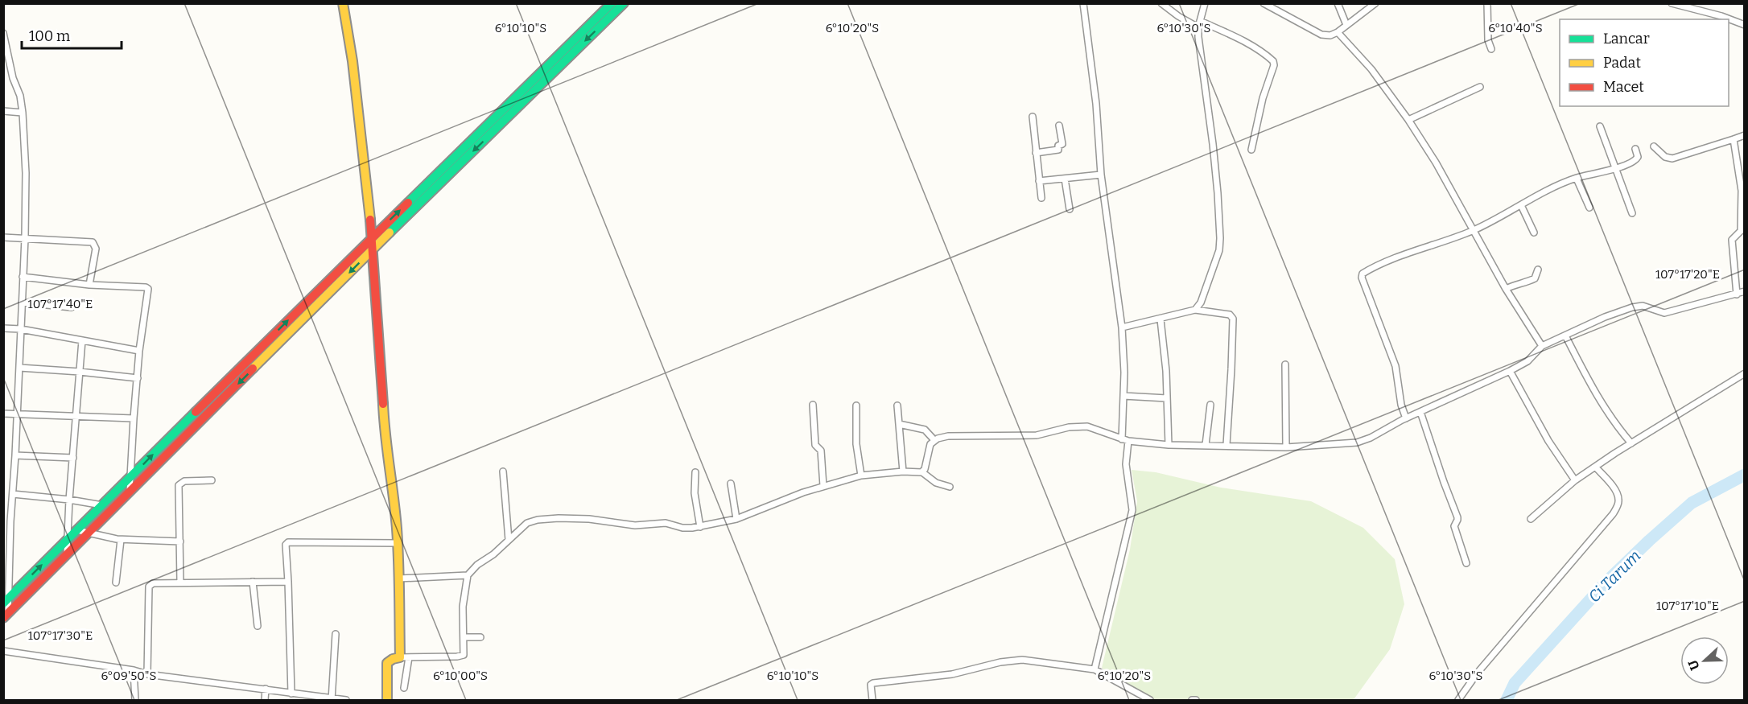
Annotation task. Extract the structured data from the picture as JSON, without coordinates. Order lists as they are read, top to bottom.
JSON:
{
  "water": ["Ci Tarum"],
  "legend": ["Lancar", "Padat", "Macet"],
  "scale_bar": "100 m",
  "north": "left",
  "coordinates": [
    "6°10'10\"S",
    "6°10'20\"S",
    "6°10'30\"S",
    "6°10'40\"S",
    "107°17'20\"E",
    "107°17'40\"E",
    "107°17'10\"E",
    "107°17'30\"E",
    "6°09'50\"S",
    "6°10'00\"S"
  ]
}
